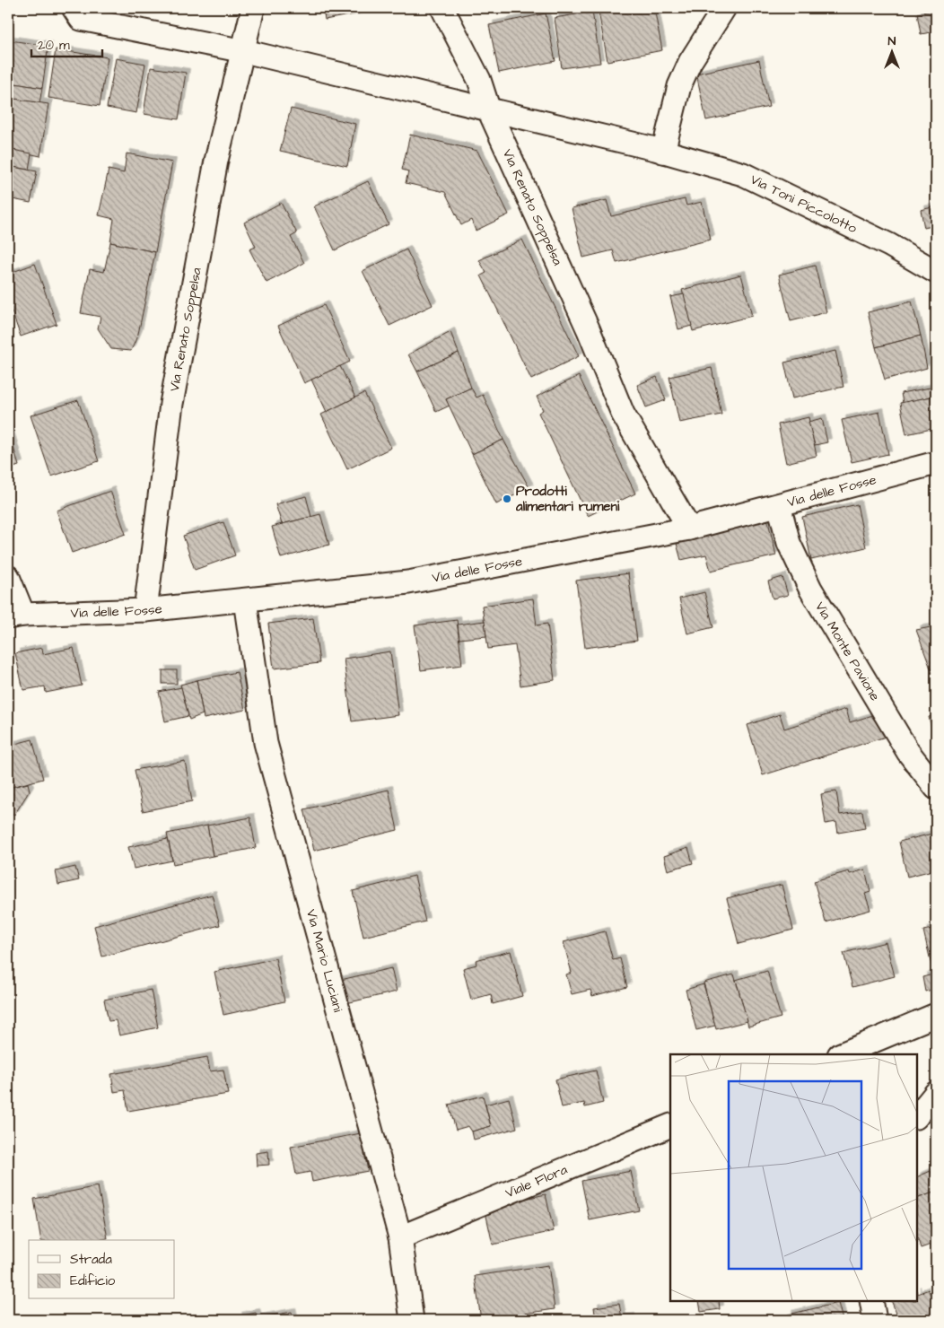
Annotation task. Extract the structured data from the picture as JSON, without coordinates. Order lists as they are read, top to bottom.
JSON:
{
  "streets": {
    "street": [
      "Via Toni Piccolotto",
      "Via Renato Soppelsa",
      "Via delle Fosse",
      "Via Monte Pavione",
      "Via Mario Luciani",
      "Viale Flora"
    ]
  },
  "crossings": [
    ["Via Toni Piccolotto", "Via Renato Soppelsa"],
    ["Via Renato Soppelsa", "Via delle Fosse"],
    ["Via delle Fosse", "Via Monte Pavione"],
    ["Via delle Fosse", "Via Mario Luciani"],
    ["Via Mario Luciani", "Viale Flora"]
  ],
  "places": ["Prodotti alimentari rumeni"],
  "legend": ["Strada", "Edificio"],
  "scale_bar": "20 m",
  "north": "top"
}
